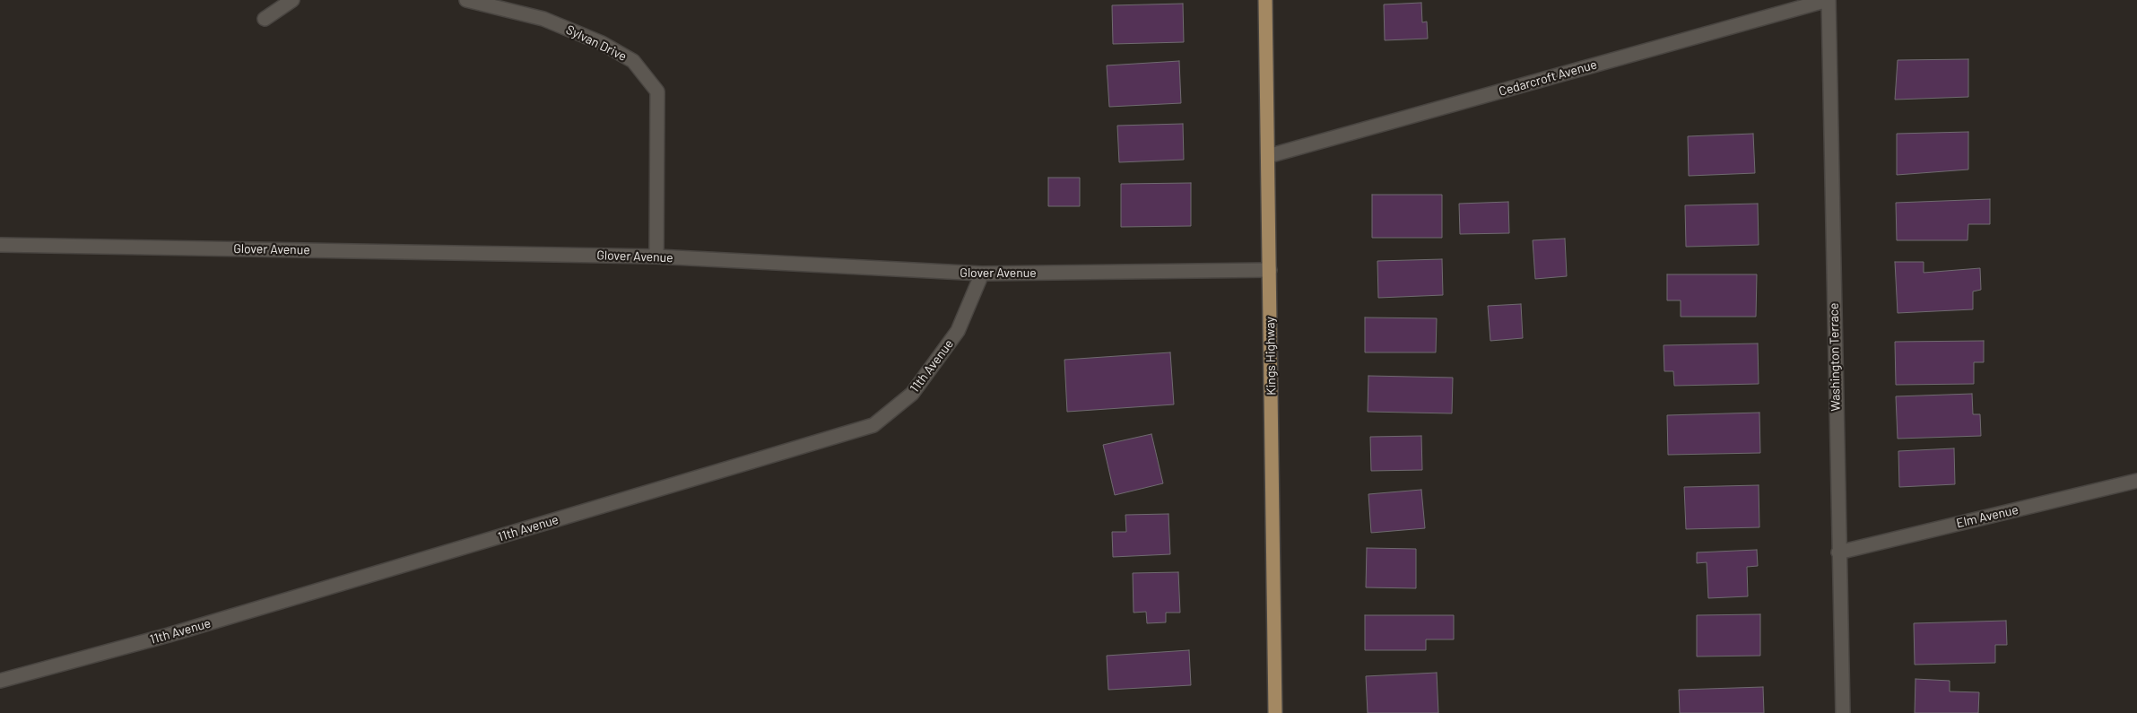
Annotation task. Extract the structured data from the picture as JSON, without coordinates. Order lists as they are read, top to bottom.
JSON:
{
  "streets": {
    "main road": ["Kings Highway"],
    "street": [
      "Sylvan Drive",
      "Cedarcroft Avenue",
      "Glover Avenue",
      "Washington Terrace",
      "11th Avenue",
      "Elm Avenue"
    ]
  },
  "crossings": [
    ["Sylvan Drive", "Glover Avenue"],
    ["Cedarcroft Avenue", "Kings Highway"],
    ["Cedarcroft Avenue", "Washington Terrace"],
    ["Glover Avenue", "Kings Highway"],
    ["Glover Avenue", "11th Avenue"],
    ["Washington Terrace", "Elm Avenue"]
  ]
}
